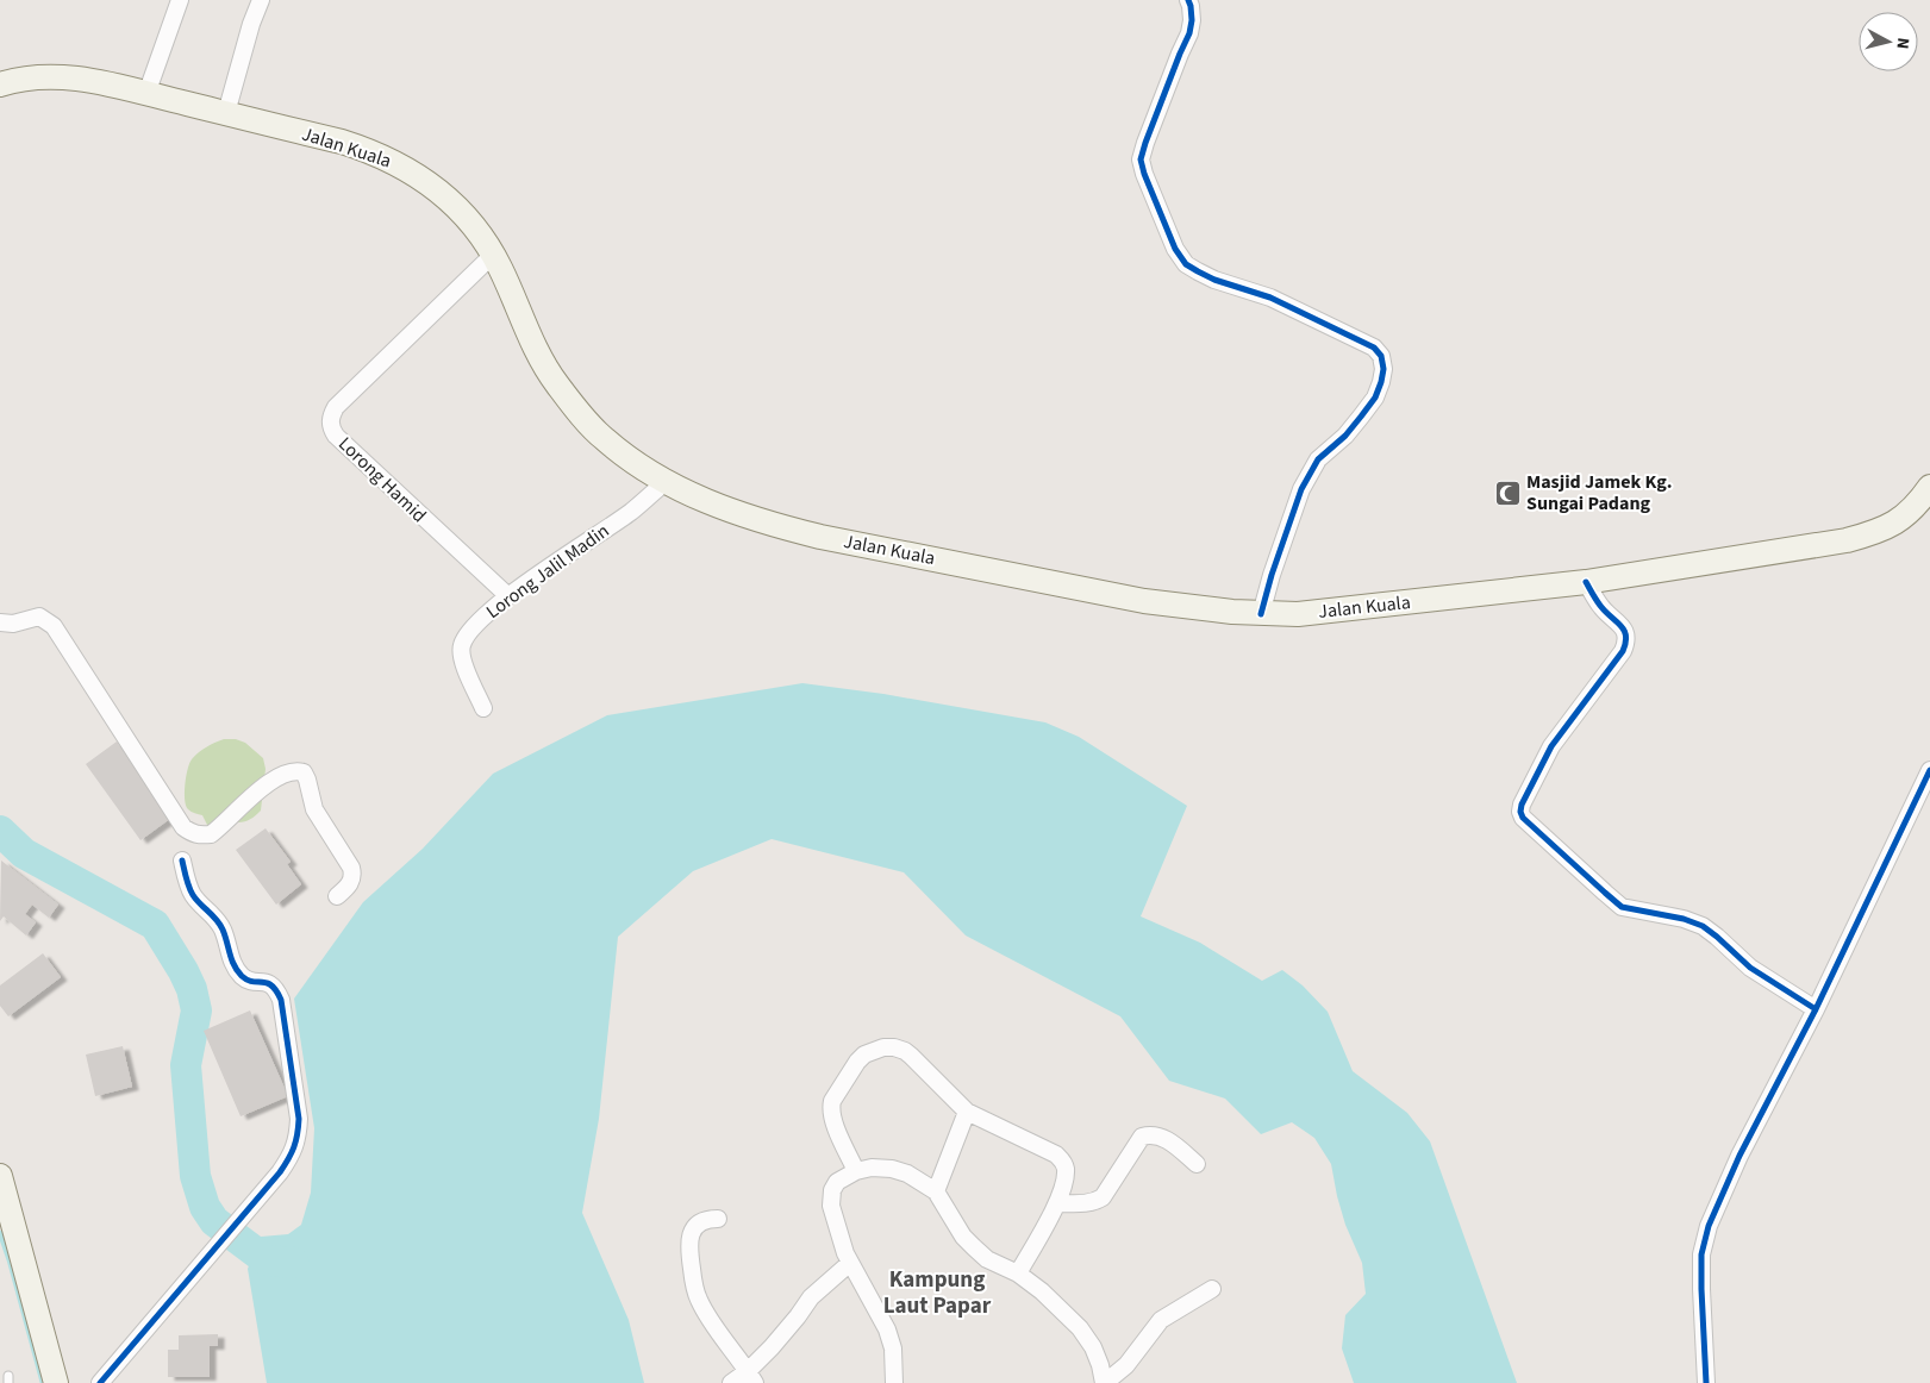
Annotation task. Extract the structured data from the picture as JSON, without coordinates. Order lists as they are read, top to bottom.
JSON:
{
  "streets": {
    "main road": ["Jalan Kuala"],
    "street": ["Lorong Hamid", "Lorong Jalil Madin"]
  },
  "crossings": [
    ["Jalan Kuala", "Lorong Hamid"],
    ["Jalan Kuala", "Lorong Jalil Madin"],
    ["Lorong Hamid", "Lorong Jalil Madin"]
  ],
  "districts": ["Kampung Laut Papar"],
  "places": {
    "mosque": ["Masjid Jamek Kg. Sungai Padang"]
  },
  "north": "right"
}
